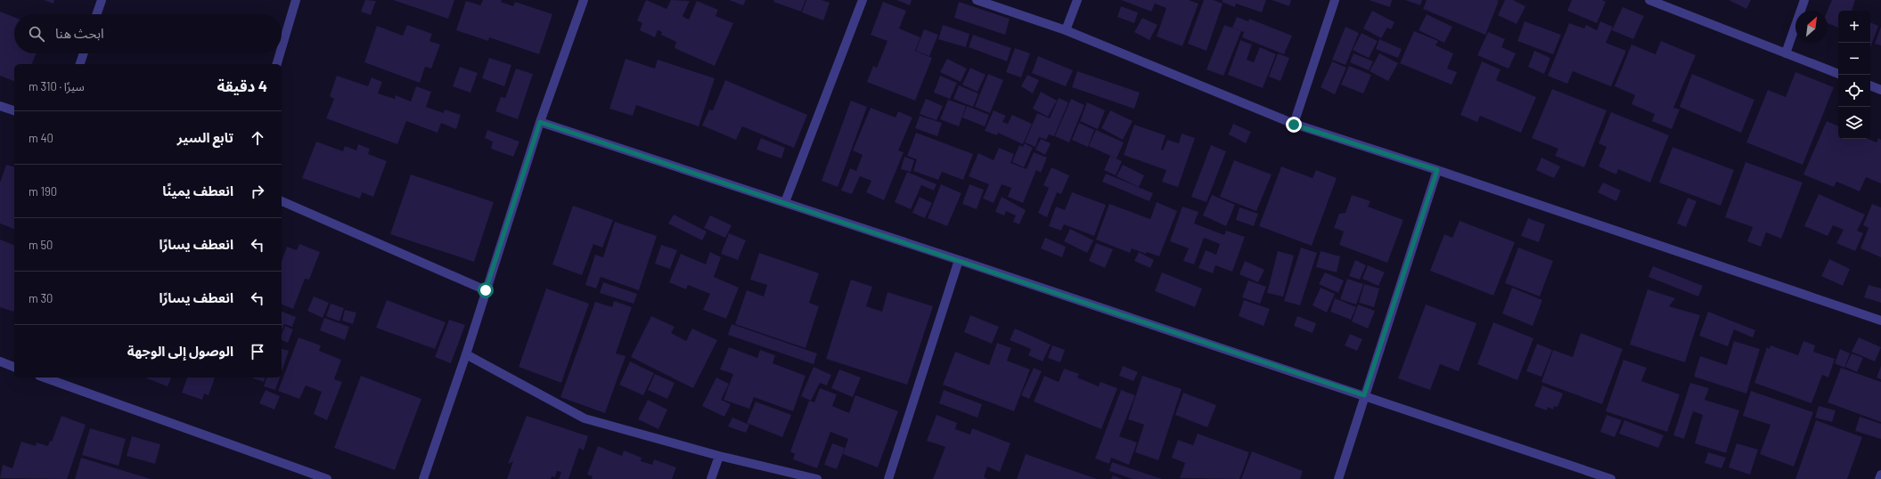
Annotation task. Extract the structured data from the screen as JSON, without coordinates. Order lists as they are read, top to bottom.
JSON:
{
  "north": "top right",
  "page": {
    "map_buttons": ["+", "−"],
    "search": "ابحث هنا",
    "heading": ["4 دقيقة", "سيرًا · 310 m"],
    "list": [
      ["تابع السير", "40 m"],
      ["انعطف يمينًا", "190 m"],
      ["انعطف يسارًا", "50 m"],
      ["انعطف يسارًا", "30 m"],
      "الوصول إلى الوجهة"
    ]
  }
}
